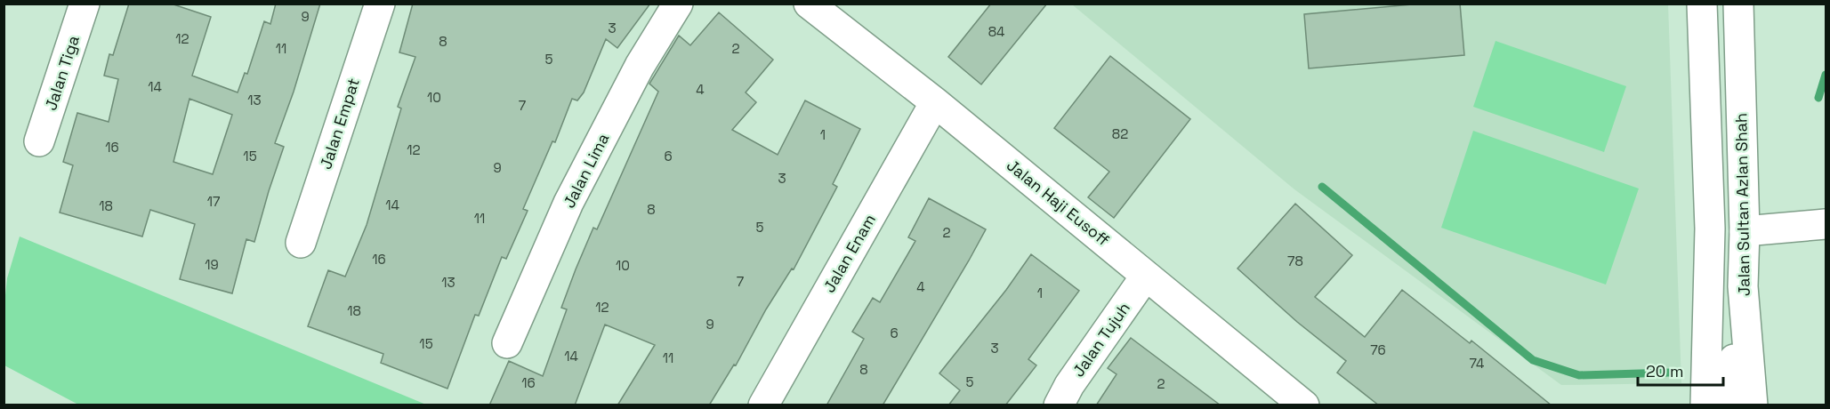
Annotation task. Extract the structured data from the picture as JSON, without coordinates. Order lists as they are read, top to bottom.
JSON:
{
  "streets": {
    "street": [
      "Jalan Tiga",
      "Jalan Empat",
      "Jalan Lima",
      "Jalan Haji Eusoff",
      "Jalan Sultan Azlan Shah",
      "Jalan Enam",
      "Jalan Tujuh"
    ]
  },
  "crossings": [
    ["Jalan Haji Eusoff", "Jalan Enam"],
    ["Jalan Haji Eusoff", "Jalan Tujuh"]
  ],
  "house_numbers": [
    "9",
    "3",
    "84",
    "12",
    "8",
    "11",
    "2",
    "5",
    "14",
    "4",
    "10",
    "13",
    "7",
    "82",
    "1",
    "16",
    "12",
    "15",
    "6",
    "9",
    "3",
    "17",
    "14",
    "18",
    "8",
    "11",
    "5",
    "2",
    "16",
    "78",
    "19",
    "10",
    "7",
    "13",
    "4",
    "1",
    "12",
    "18",
    "9",
    "6",
    "15",
    "3",
    "76",
    "14",
    "11",
    "74",
    "8",
    "5",
    "16",
    "2"
  ],
  "scale_bar": "20 m"
}
